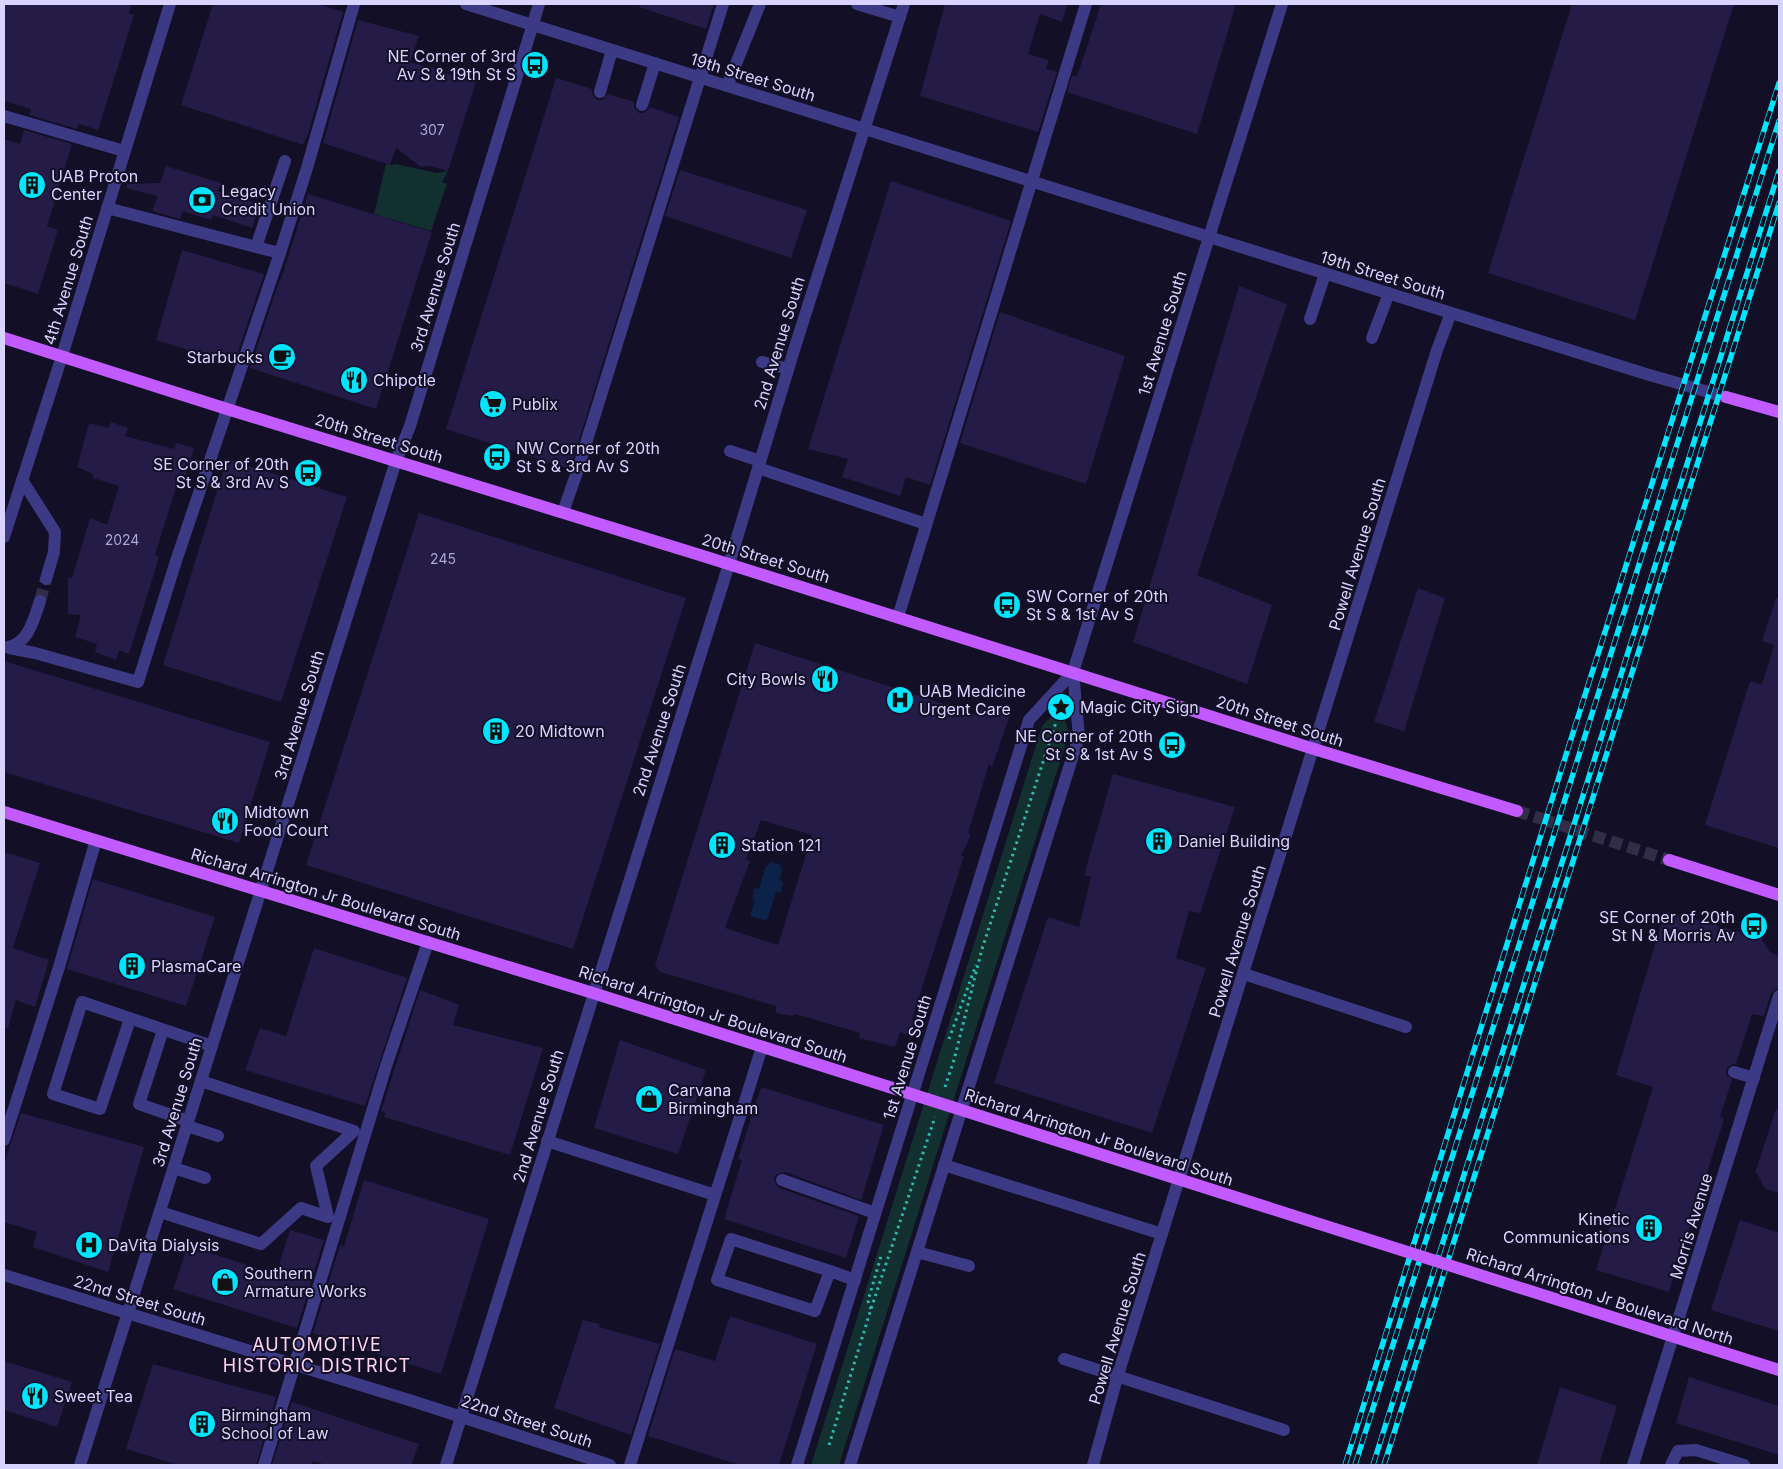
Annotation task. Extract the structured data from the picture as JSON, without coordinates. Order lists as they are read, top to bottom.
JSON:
{
  "streets": {
    "main road": ["20th Street South", "Richard Arrington Jr Boulevard South", "Richard Arrington Jr Boulevard North"],
    "street": [
      "19th Street South",
      "4th Avenue South",
      "3rd Avenue South",
      "1st Avenue South",
      "2nd Avenue South",
      "Powell Avenue South",
      "Morris Avenue",
      "22nd Street South"
    ]
  },
  "crossings": [
    ["19th Street South", "3rd Avenue South"],
    ["19th Street South", "1st Avenue South"],
    ["19th Street South", "2nd Avenue South"],
    ["19th Street South", "Powell Avenue South"],
    ["4th Avenue South", "20th Street South"],
    ["3rd Avenue South", "20th Street South"],
    ["3rd Avenue South", "Richard Arrington Jr Boulevard South"],
    ["3rd Avenue South", "22nd Street South"],
    ["1st Avenue South", "20th Street South"],
    ["1st Avenue South", "Richard Arrington Jr Boulevard South"],
    ["2nd Avenue South", "20th Street South"],
    ["2nd Avenue South", "Richard Arrington Jr Boulevard South"],
    ["2nd Avenue South", "22nd Street South"],
    ["20th Street South", "Powell Avenue South"],
    ["Richard Arrington Jr Boulevard South", "Richard Arrington Jr Boulevard North"]
  ],
  "districts": ["AUTOMOTIVE HISTORIC DISTRICT"],
  "places": {
    "bus stop": [
      "NE Corner of 3rd Av S & 19th St S",
      "NW Corner of 20th St S & 3rd Av S",
      "SE Corner of 20th St S & 3rd Av S",
      "SW Corner of 20th St S & 1st Av S",
      "NE Corner of 20th St S & 1st Av S",
      "SE Corner of 20th St N & Morris Av"
    ],
    "building": [
      "UAB Proton Center",
      "20 Midtown",
      "Daniel Building",
      "Station 121",
      "PlasmaCare",
      "Kinetic Communications",
      "Birmingham School of Law"
    ],
    "bank": ["Legacy Credit Union"],
    "cafe": ["Starbucks"],
    "restaurant": [
      "Chipotle",
      "City Bowls",
      "Midtown Food Court",
      "Sweet Tea"
    ],
    "supermarket": ["Publix"],
    "hospital": ["UAB Medicine Urgent Care", "DaVita Dialysis"],
    "place": ["Magic City Sign"],
    "shop": ["Carvana Birmingham", "Southern Armature Works"]
  },
  "house_numbers": ["307", "2024", "245"]
}
